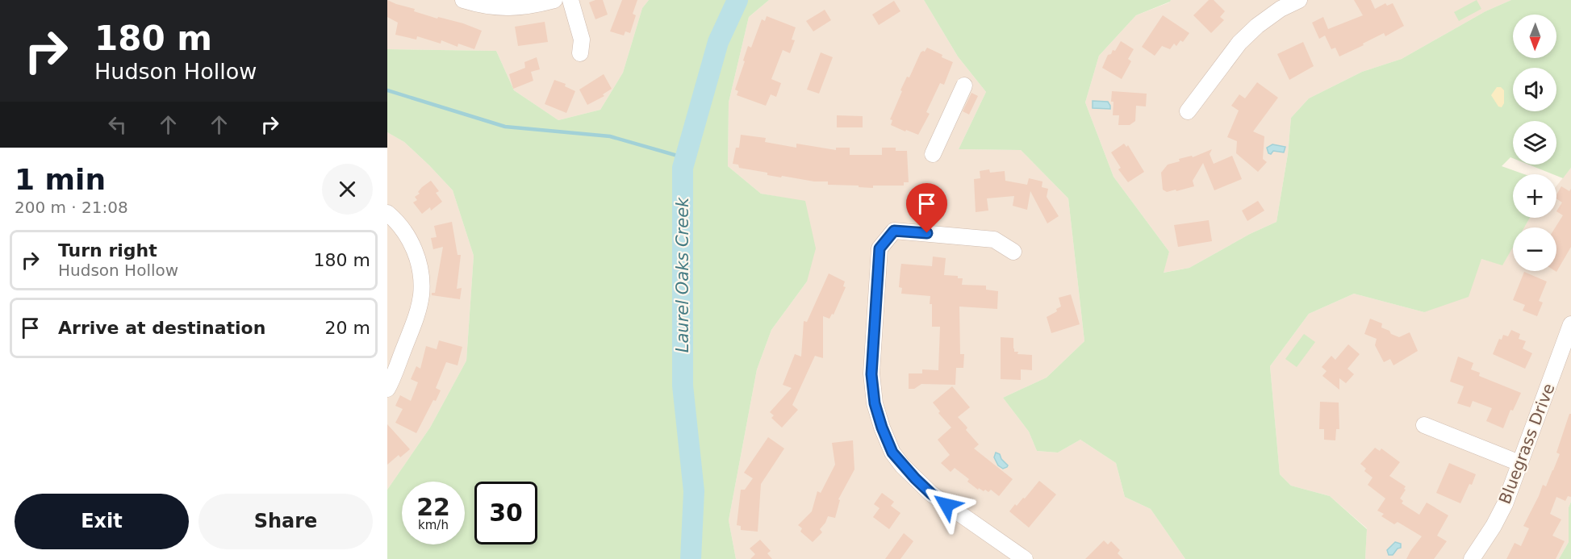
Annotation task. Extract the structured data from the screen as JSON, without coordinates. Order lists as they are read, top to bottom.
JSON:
{
  "streets": {
    "street": ["Bluegrass Drive"]
  },
  "water": ["Laurel Oaks Creek"],
  "north": "bottom",
  "page": {
    "turn": ["180 m", "Hudson Hollow"],
    "map_buttons": ["+", "−"],
    "heading": ["1 min", "200 m · 21:08"],
    "list": [
      {
        "name": "Turn right",
        "note": "Hudson Hollow",
        "value": "180 m"
      },
      {
        "name": "Arrive at destination",
        "value": "20 m"
      }
    ],
    "speed": "22 km/h",
    "limit": "30",
    "buttons": ["Exit", "Share"]
  }
}
